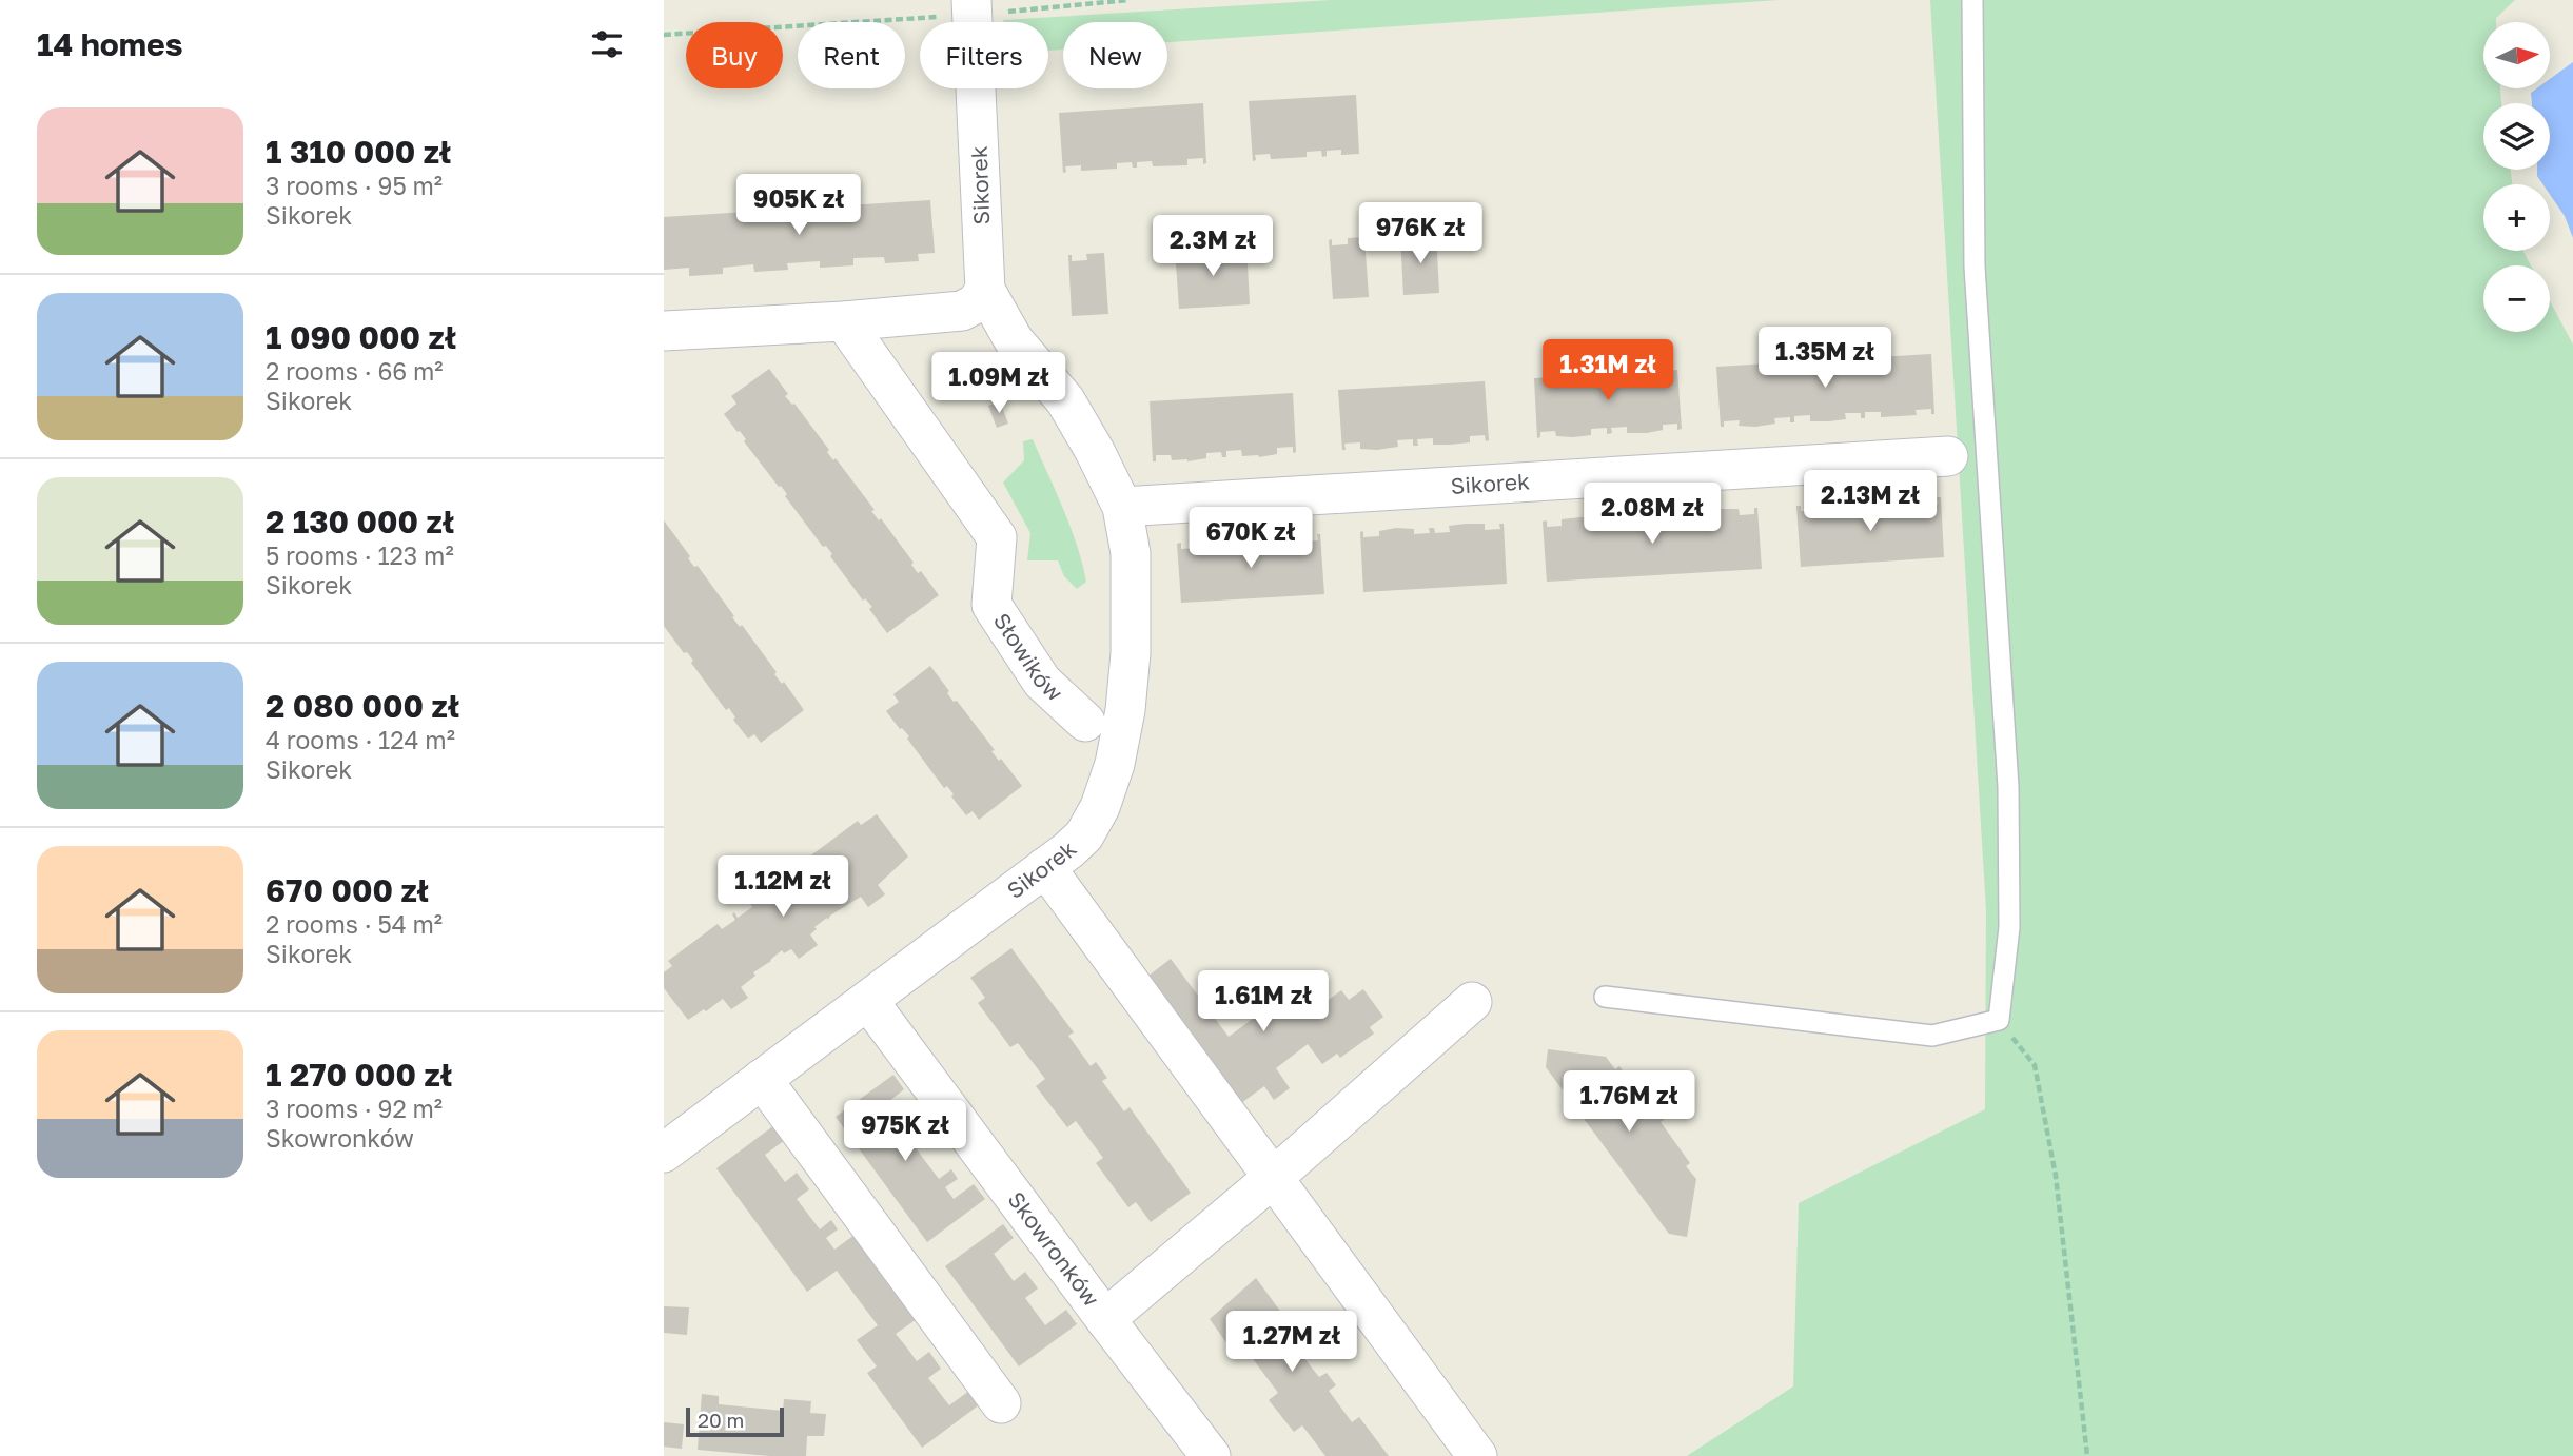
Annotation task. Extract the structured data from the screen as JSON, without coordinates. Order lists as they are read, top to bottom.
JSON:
{
  "streets": {
    "street": ["Sikorek", "Słowików", "Skowronków"]
  },
  "crossings": [
    ["Sikorek", "Skowronków"]
  ],
  "scale_bar": "20 m",
  "north": "right",
  "page": {
    "heading": "14 homes",
    "map_buttons": ["+", "−"],
    "chip": [
      "Buy",
      "Rent",
      "Filters",
      "New"
    ],
    "list": [
      {
        "name": "1 310 000 zł",
        "note": "3 rooms · 95 m² · Sikorek"
      },
      {
        "name": "1 090 000 zł",
        "note": "2 rooms · 66 m² · Sikorek"
      },
      {
        "name": "2 130 000 zł",
        "note": "5 rooms · 123 m² · Sikorek"
      },
      {
        "name": "2 080 000 zł",
        "note": "4 rooms · 124 m² · Sikorek"
      },
      {
        "name": "670 000 zł",
        "note": "2 rooms · 54 m² · Sikorek"
      },
      {
        "name": "1 270 000 zł",
        "note": "3 rooms · 92 m² · Skowronków"
      }
    ],
    "price": [
      "905K zł",
      "976K zł",
      "2.3M zł",
      "1.35M zł",
      "1.31M zł",
      "1.09M zł",
      "2.13M zł",
      "2.08M zł",
      "670K zł",
      "1.12M zł",
      "1.61M zł",
      "1.76M zł",
      "975K zł",
      "1.27M zł"
    ],
    "scale": "20 m"
  }
}
